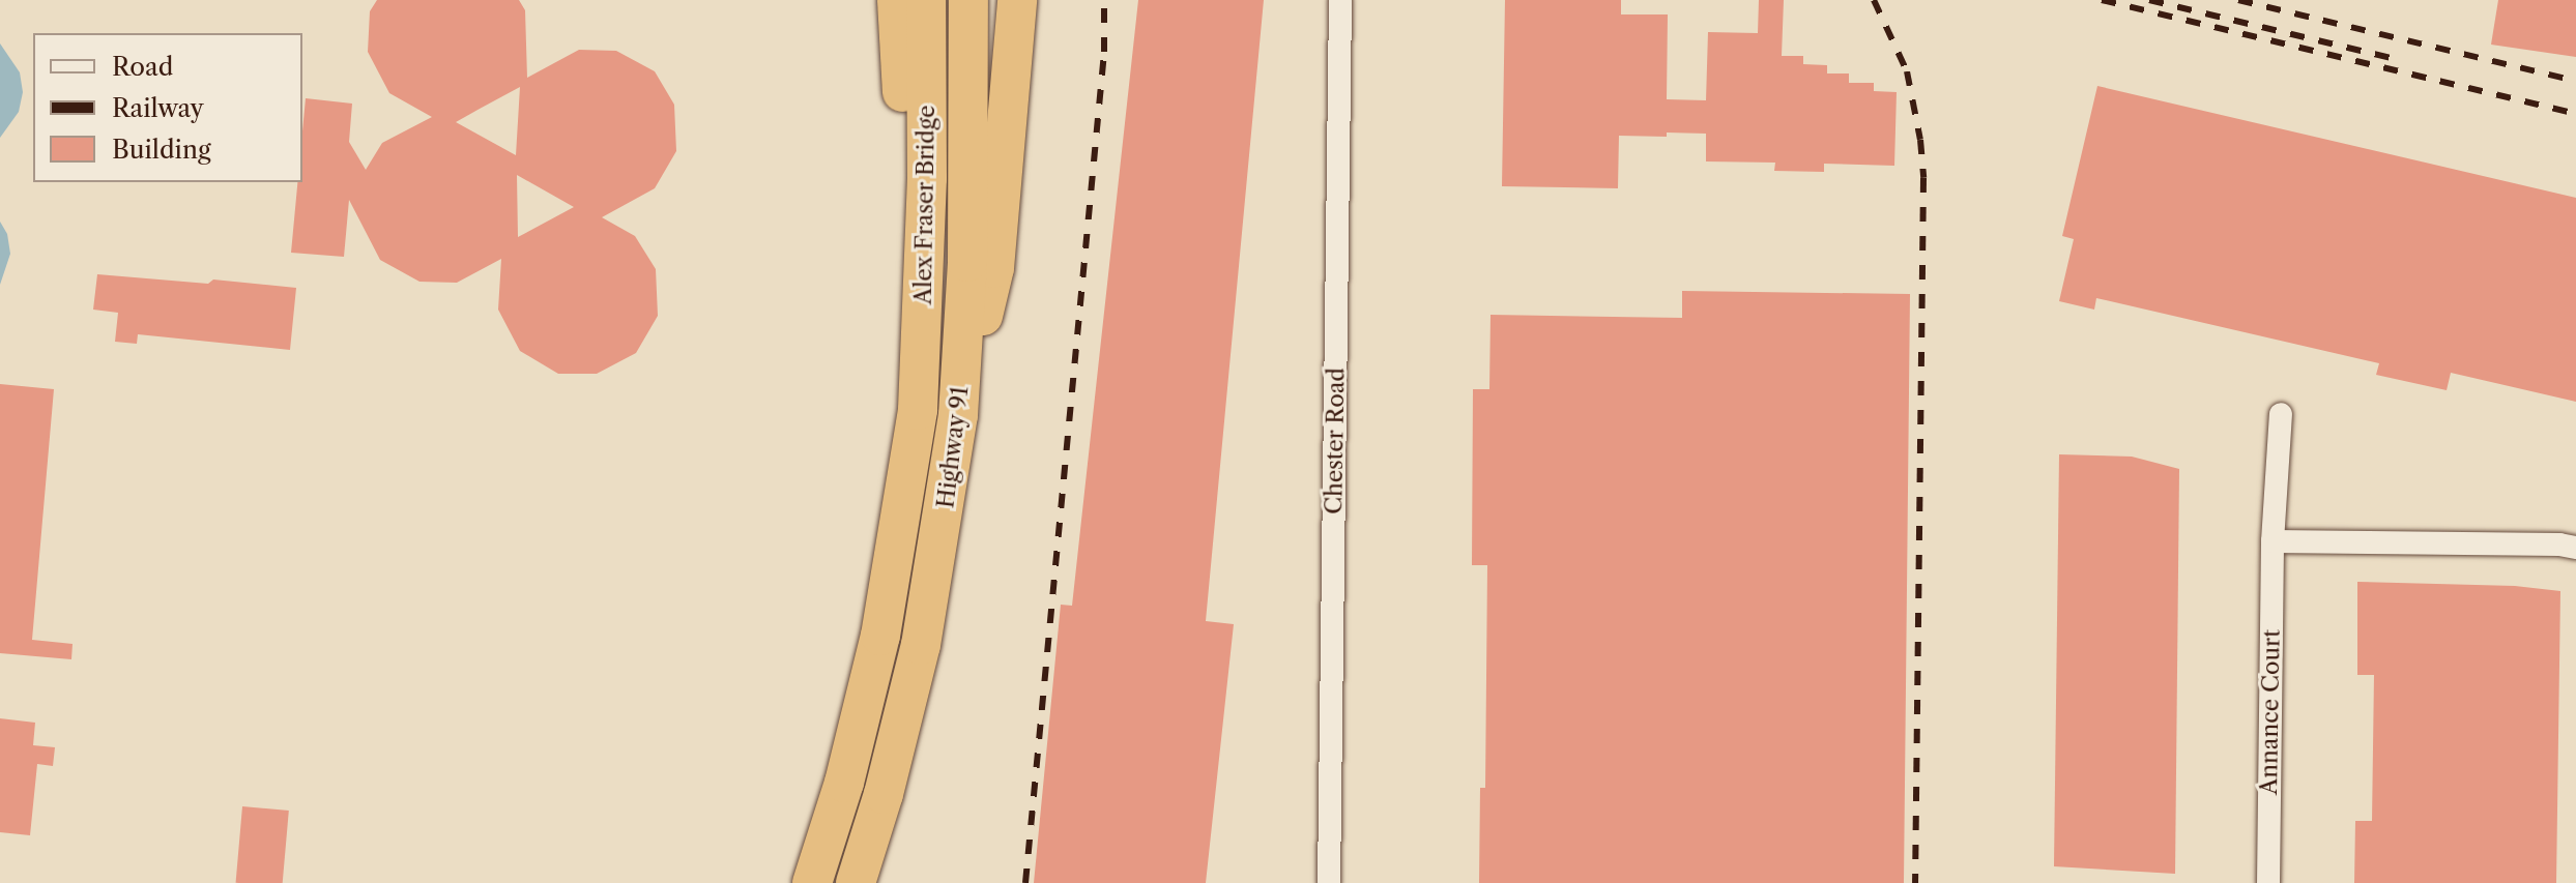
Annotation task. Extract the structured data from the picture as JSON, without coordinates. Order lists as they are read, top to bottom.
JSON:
{
  "streets": {
    "highway": ["Alex Fraser Bridge", "Highway 91"],
    "street": ["Chester Road", "Annance Court"]
  },
  "crossings": [
    ["Alex Fraser Bridge", "Highway 91"]
  ],
  "legend": ["Road", "Railway", "Building"]
}
